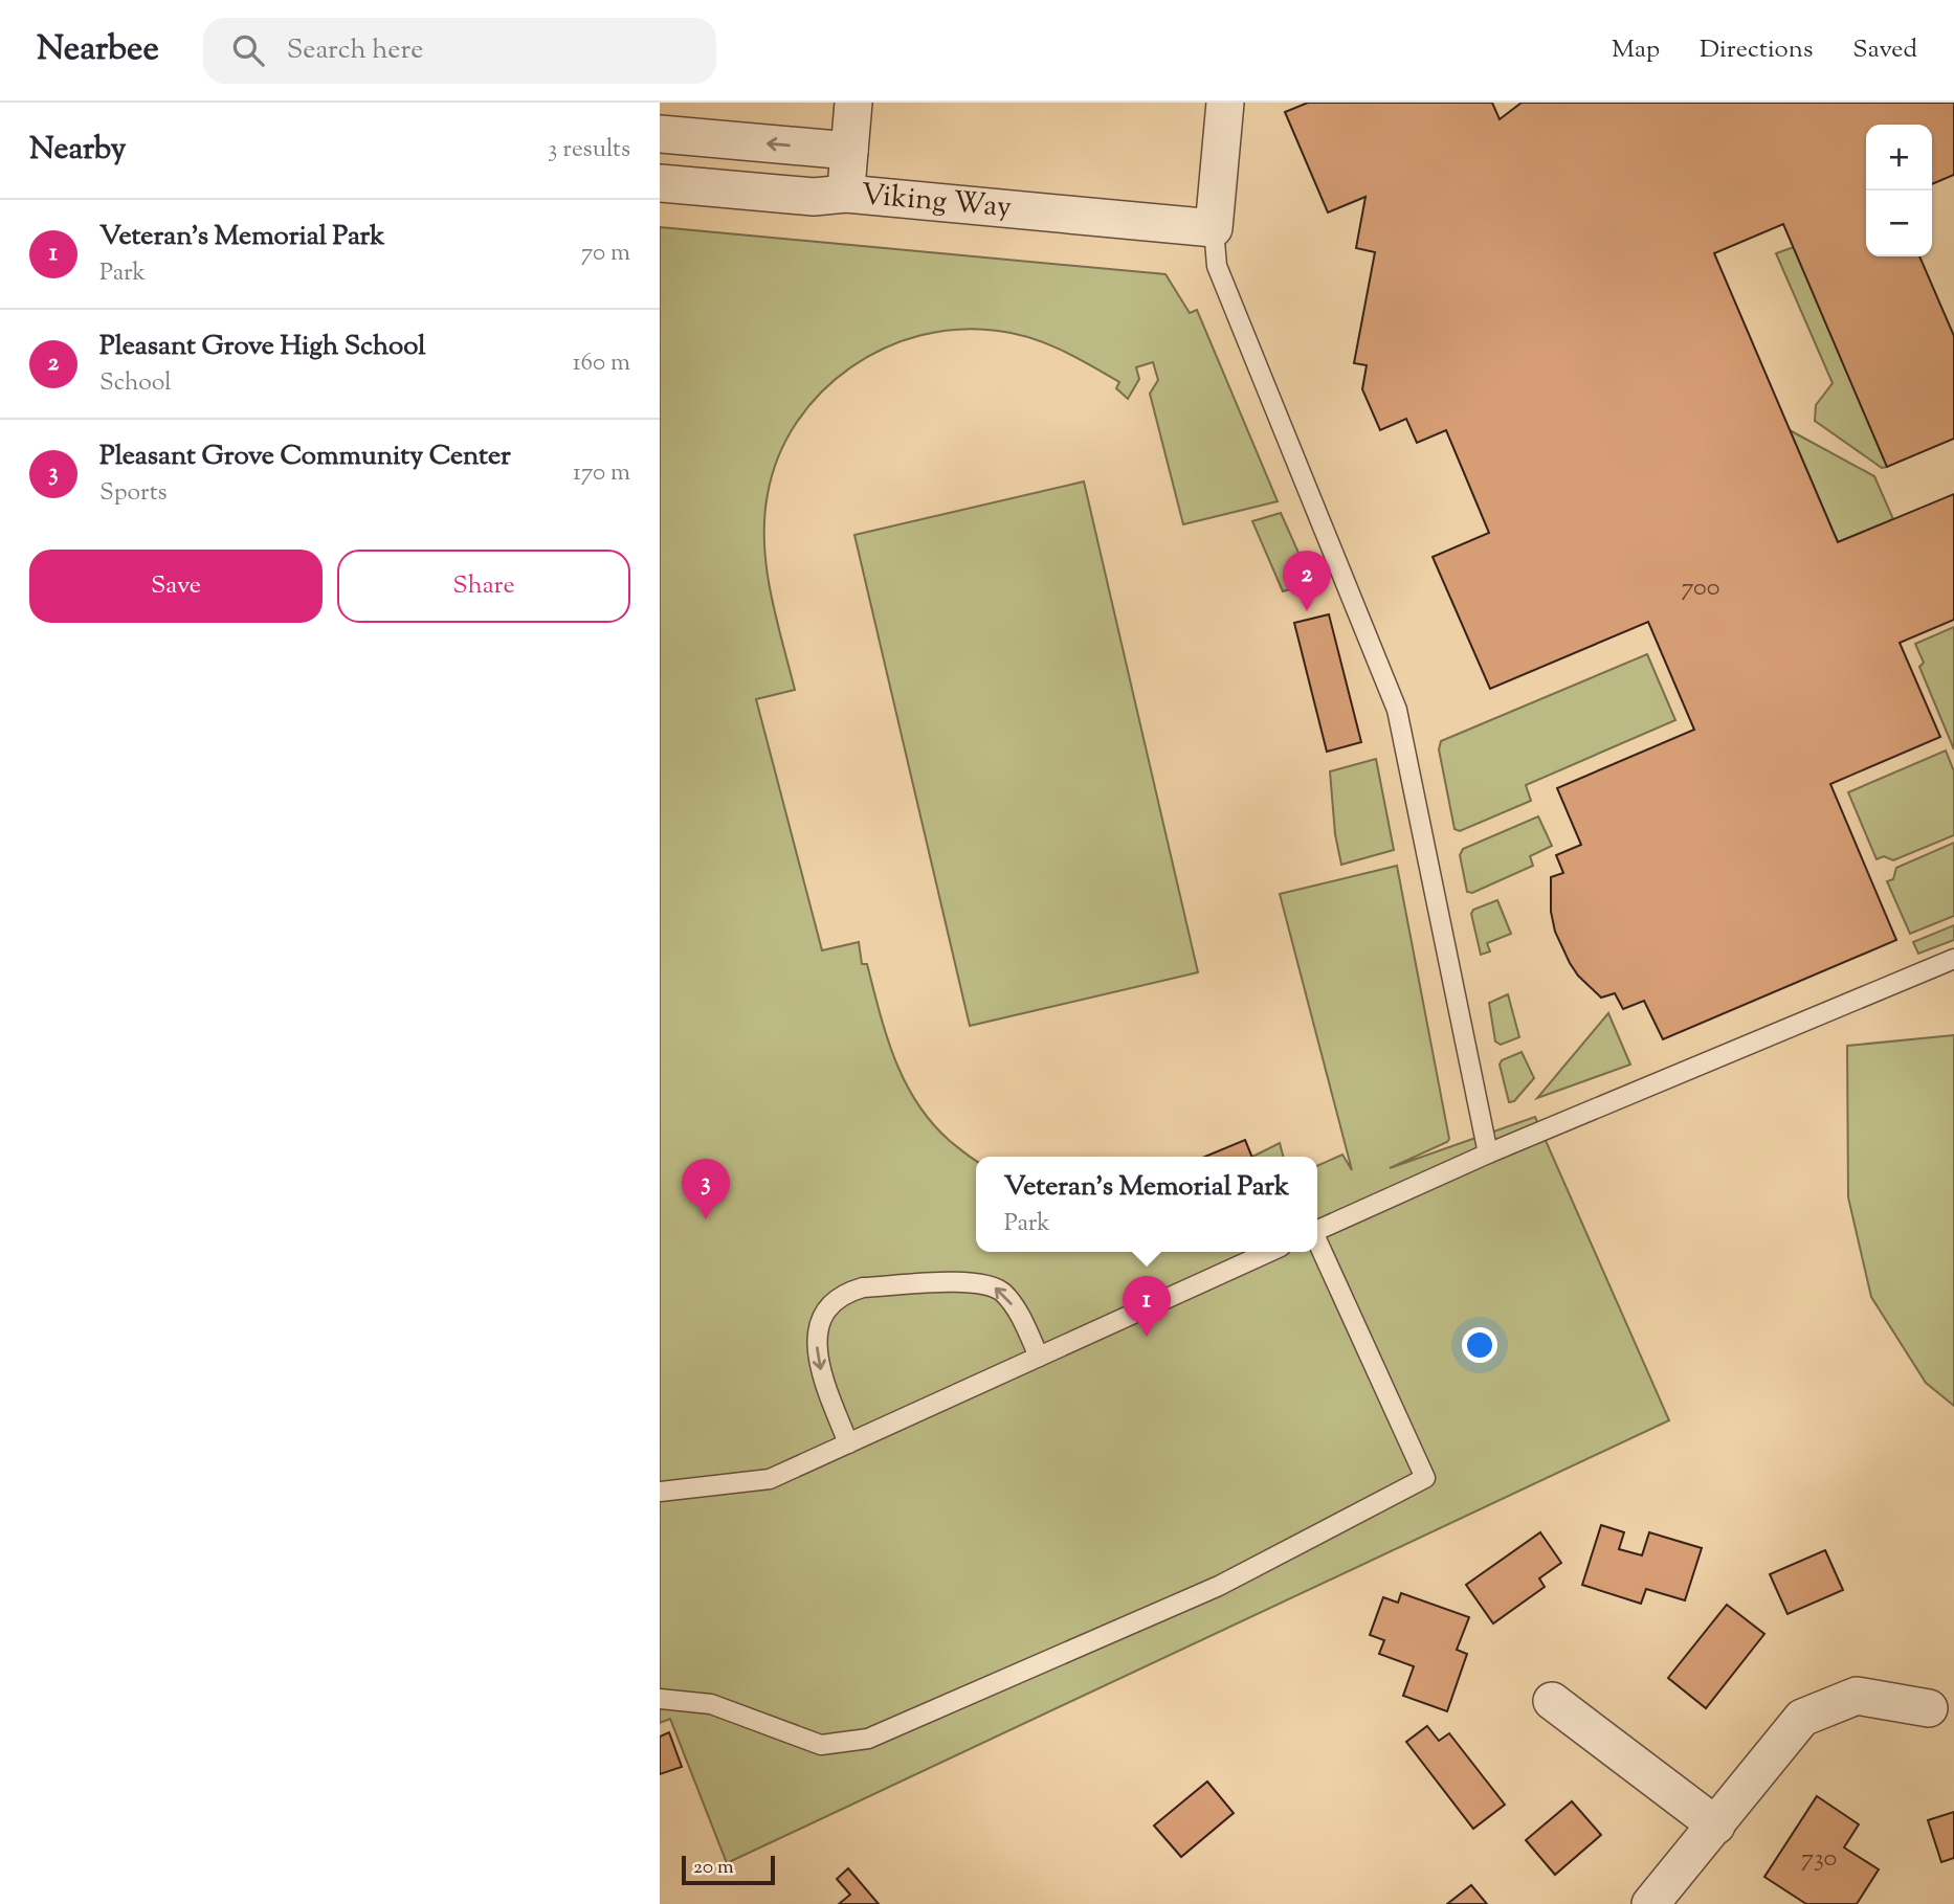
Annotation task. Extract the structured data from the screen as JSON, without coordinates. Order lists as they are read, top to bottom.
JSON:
{
  "streets": {
    "street": ["Viking Way"]
  },
  "house_numbers": ["700", "730"],
  "scale_bar": "20 m",
  "page": {
    "header": "Nearbee",
    "search": "Search here",
    "nav": ["Map", "Directions", "Saved"],
    "heading": ["Nearby", "3 results"],
    "map_buttons": ["+", "−"],
    "list": [
      {
        "mark": "1",
        "name": "Veteran's Memorial Park",
        "note": "Park",
        "value": "70 m"
      },
      {
        "mark": "2",
        "name": "Pleasant Grove High School",
        "note": "School",
        "value": "160 m"
      },
      {
        "mark": "3",
        "name": "Pleasant Grove Community Center",
        "note": "Sports",
        "value": "170 m"
      }
    ],
    "buttons": ["Save", "Share"],
    "pins": ["2", "3", "1"],
    "popup": ["Veteran's Memorial Park", "Park"],
    "scale": "20 m"
  }
}
